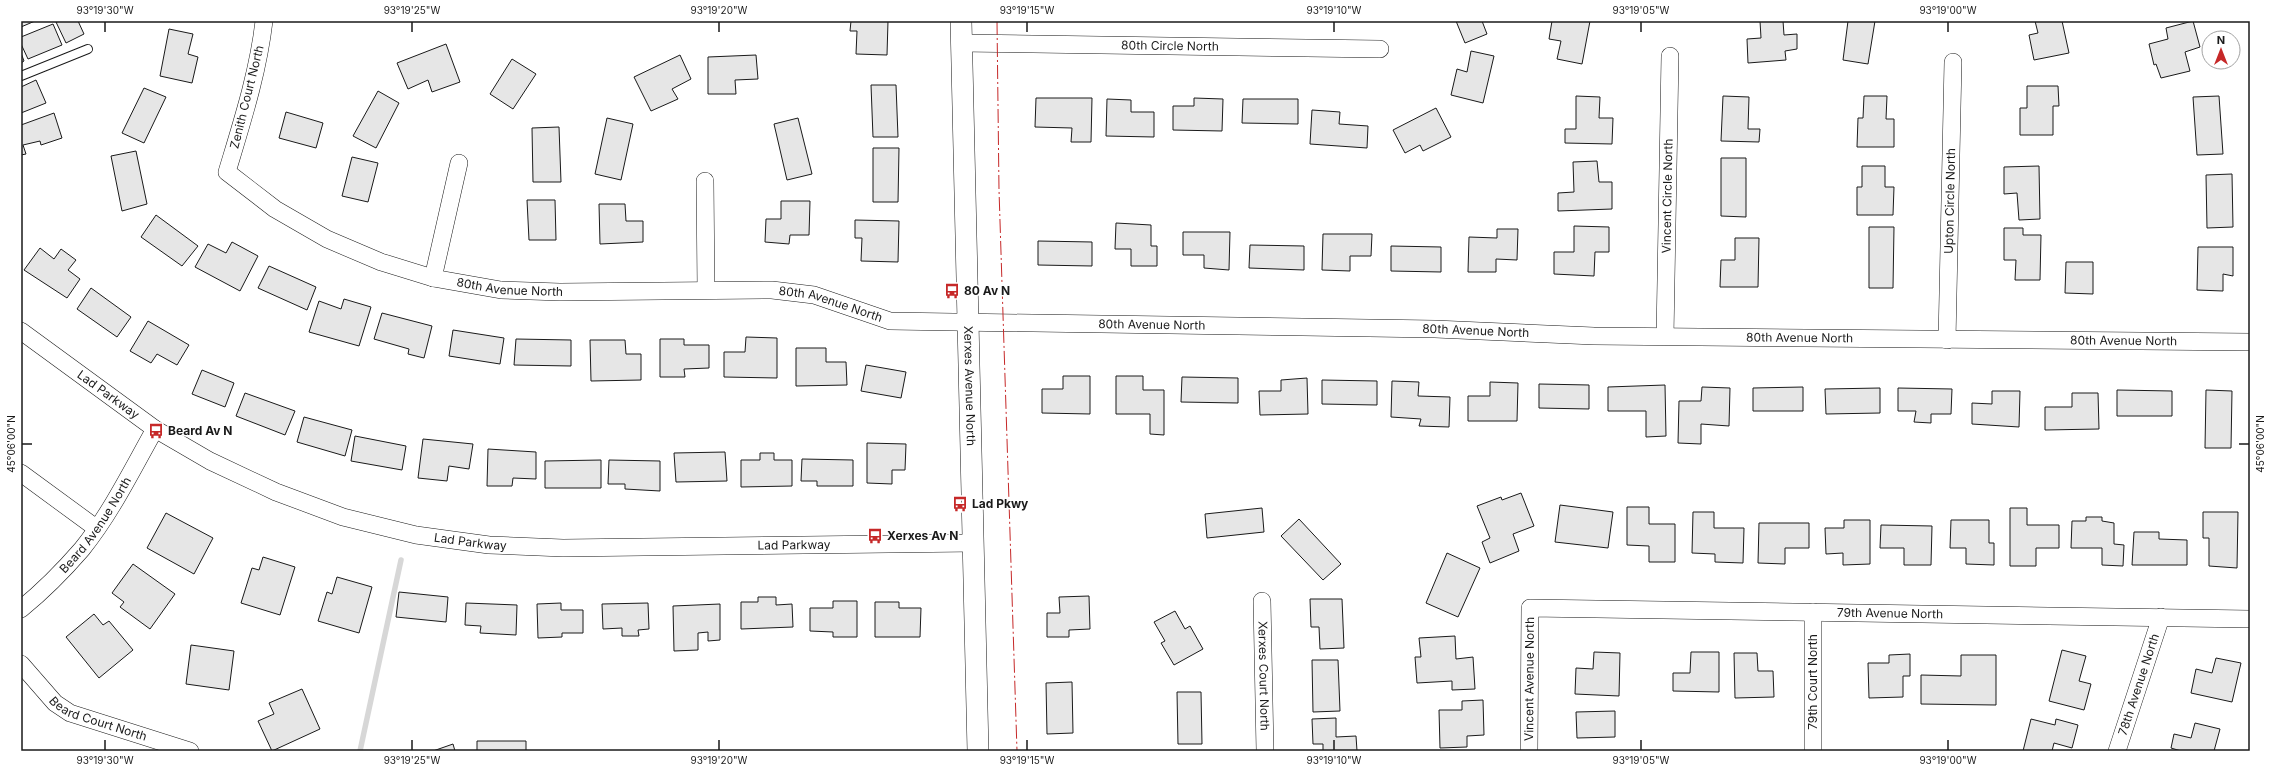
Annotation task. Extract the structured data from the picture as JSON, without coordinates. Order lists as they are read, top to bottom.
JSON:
{
  "streets": {
    "street": [
      "80th Circle North",
      "Zenith Court North",
      "Vincent Circle North",
      "Upton Circle North",
      "80th Avenue North",
      "Xerxes Avenue North",
      "Lad Parkway",
      "Beard Avenue North",
      "79th Avenue North",
      "Xerxes Court North",
      "Vincent Avenue North",
      "79th Court North",
      "78th Avenue North",
      "Beard Court North"
    ]
  },
  "crossings": [
    ["80th Circle North", "Xerxes Avenue North"],
    ["Zenith Court North", "80th Avenue North"],
    ["Vincent Circle North", "80th Avenue North"],
    ["Upton Circle North", "80th Avenue North"],
    ["80th Avenue North", "Xerxes Avenue North"],
    ["Xerxes Avenue North", "Lad Parkway"],
    ["Lad Parkway", "Beard Avenue North"],
    ["79th Avenue North", "Vincent Avenue North"],
    ["79th Avenue North", "79th Court North"],
    ["79th Avenue North", "78th Avenue North"]
  ],
  "places": {
    "bus stop": [
      "80 Av N",
      "Beard Av N",
      "Lad Pkwy",
      "Xerxes Av N"
    ]
  },
  "north": "top",
  "coordinates": [
    "93°19'30\"W",
    "93°19'25\"W",
    "93°19'20\"W",
    "93°19'15\"W",
    "93°19'10\"W",
    "93°19'05\"W",
    "93°19'00\"W",
    "45°06'00\"N"
  ]
}
